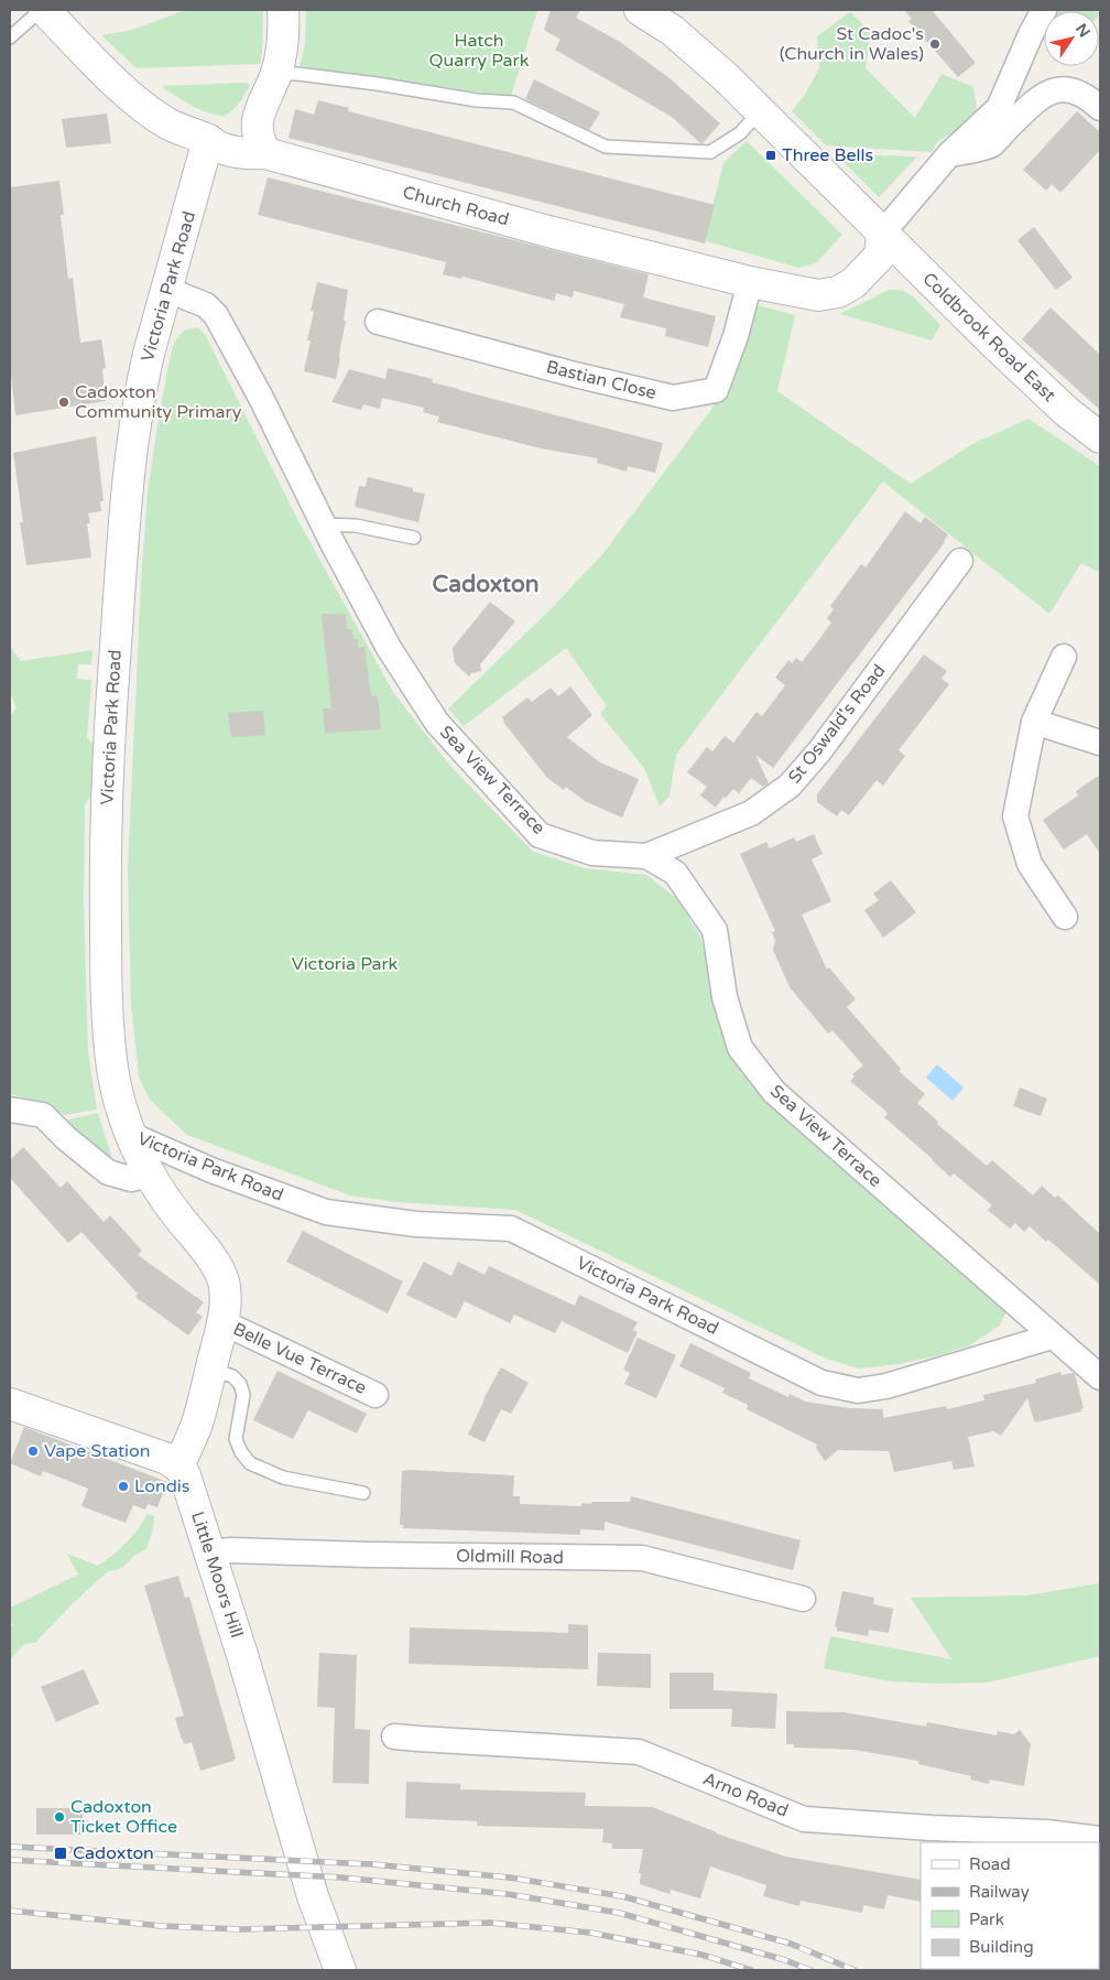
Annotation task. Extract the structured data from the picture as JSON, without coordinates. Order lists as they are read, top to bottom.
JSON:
{
  "streets": {
    "street": [
      "Church Road",
      "Victoria Park Road",
      "Coldbrook Road East",
      "Bastian Close",
      "St Oswald's Road",
      "Sea View Terrace",
      "Belle Vue Terrace",
      "Oldmill Road",
      "Little Moors Hill",
      "Arno Road"
    ]
  },
  "crossings": [
    ["Church Road", "Victoria Park Road"],
    ["Church Road", "Coldbrook Road East"],
    ["Church Road", "Bastian Close"],
    ["Victoria Park Road", "Sea View Terrace"],
    ["St Oswald's Road", "Sea View Terrace"],
    ["Oldmill Road", "Little Moors Hill"]
  ],
  "districts": ["Cadoxton"],
  "parks": ["Hatch Quarry Park", "Victoria Park"],
  "places": {
    "other": [
      "St Cadoc's (Church in Wales)",
      "Cadoxton Community Primary",
      "Vape Station",
      "Londis",
      "Cadoxton Ticket Office"
    ],
    "transit": ["Three Bells", "Cadoxton"]
  },
  "legend": [
    "Road",
    "Railway",
    "Park",
    "Building"
  ],
  "north": "top right"
}
